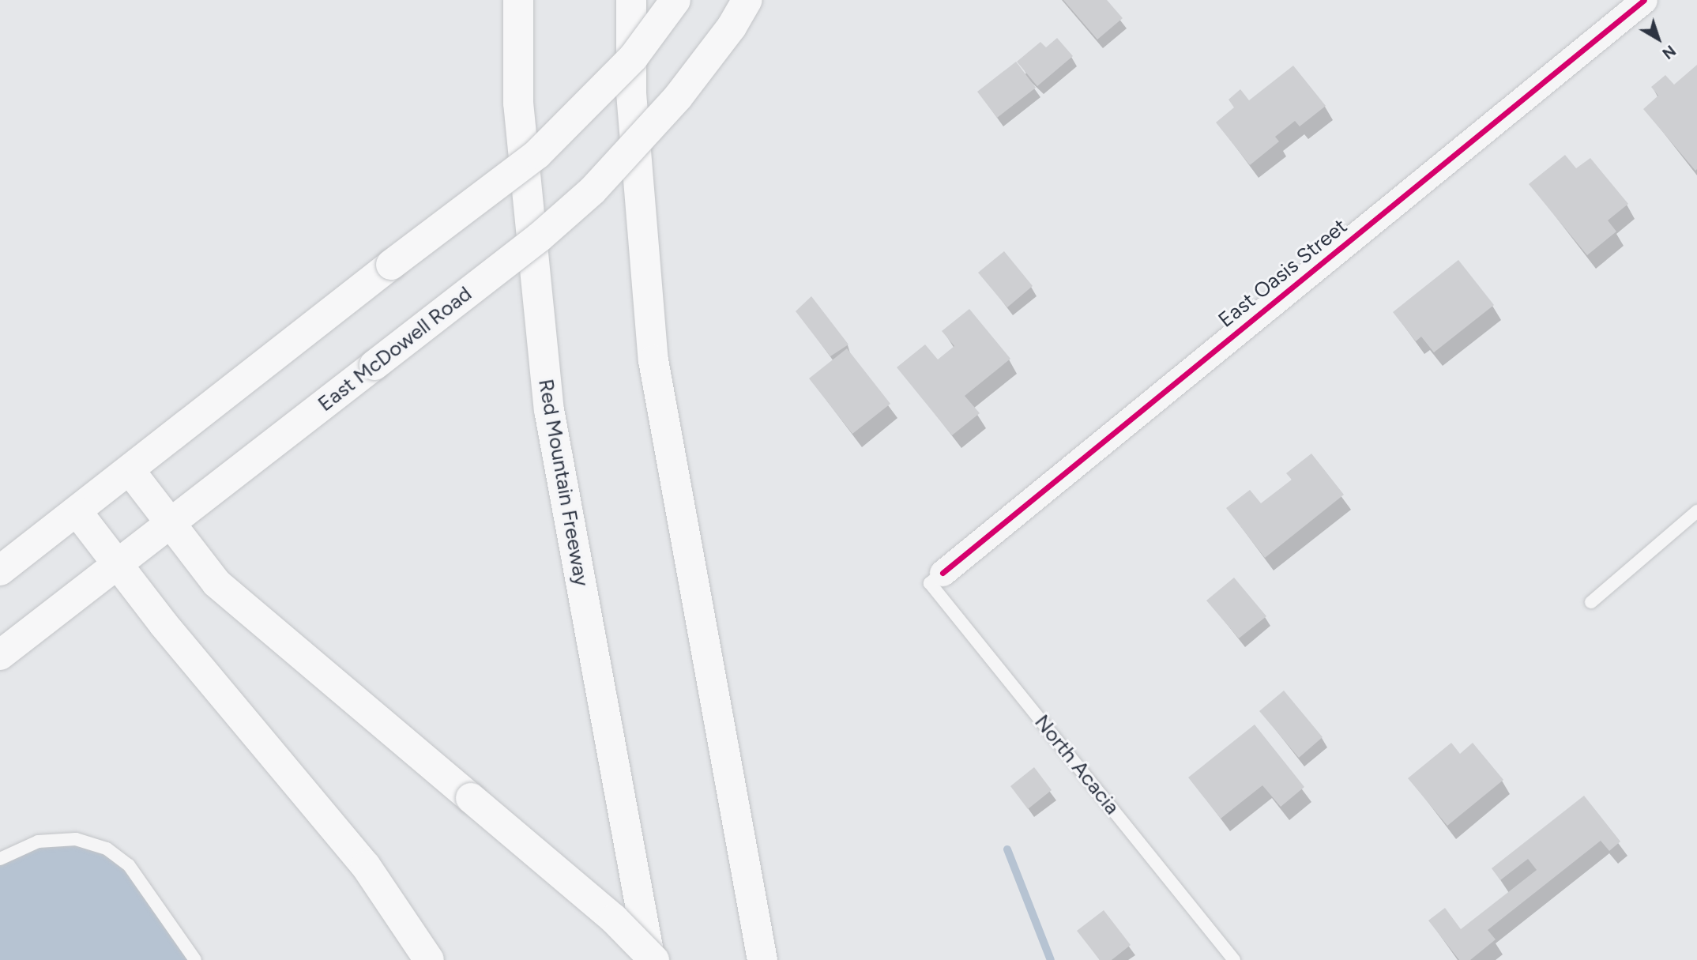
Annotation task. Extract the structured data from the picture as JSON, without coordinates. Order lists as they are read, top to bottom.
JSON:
{
  "streets": {
    "main road": ["East McDowell Road", "Red Mountain Freeway"],
    "street": ["East Oasis Street"],
    "lane": ["North Acacia"]
  },
  "crossings": [
    ["East Oasis Street", "North Acacia"]
  ],
  "north": "bottom right"
}
